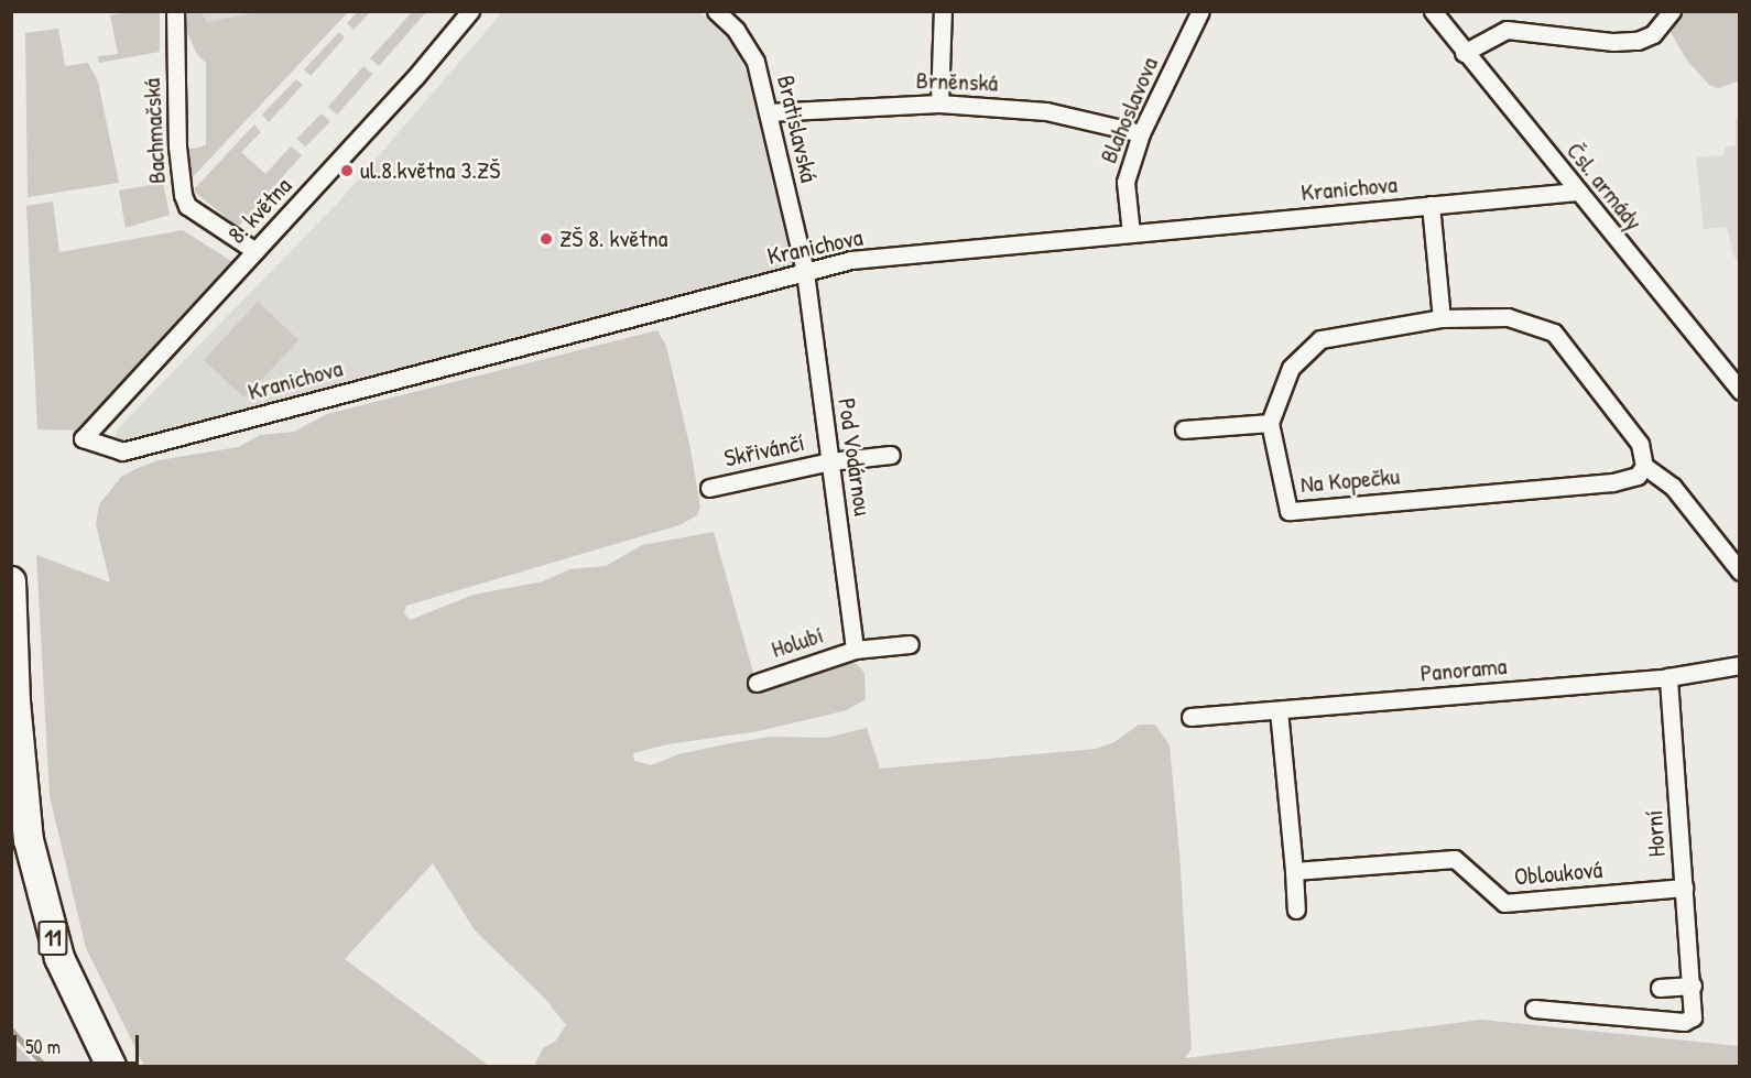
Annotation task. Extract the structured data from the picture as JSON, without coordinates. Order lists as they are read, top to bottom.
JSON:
{
  "streets": {
    "main road": ["11"],
    "street": [
      "Brněnská",
      "Blahoslavova",
      "Bratislavská",
      "Bachmačská",
      "Čsl. armády",
      "Kranichova",
      "8. května",
      "Skřivánčí",
      "Pod Vodárnou",
      "Na Kopečku",
      "Holubí",
      "Panorama",
      "Horní",
      "Oblouková"
    ]
  },
  "crossings": [
    ["Brněnská", "Blahoslavova"],
    ["Brněnská", "Bratislavská"],
    ["Blahoslavova", "Kranichova"],
    ["Bratislavská", "Kranichova"],
    ["Bratislavská", "Pod Vodárnou"],
    ["Bachmačská", "8. května"],
    ["Čsl. armády", "Kranichova"],
    ["Kranichova", "8. května"],
    ["Kranichova", "Pod Vodárnou"],
    ["Skřivánčí", "Pod Vodárnou"],
    ["Pod Vodárnou", "Holubí"],
    ["Panorama", "Horní"],
    ["Horní", "Oblouková"]
  ],
  "places": ["ul.8.května 3.ZŠ", "ZŠ 8. května"],
  "scale_bar": "50 m"
}
